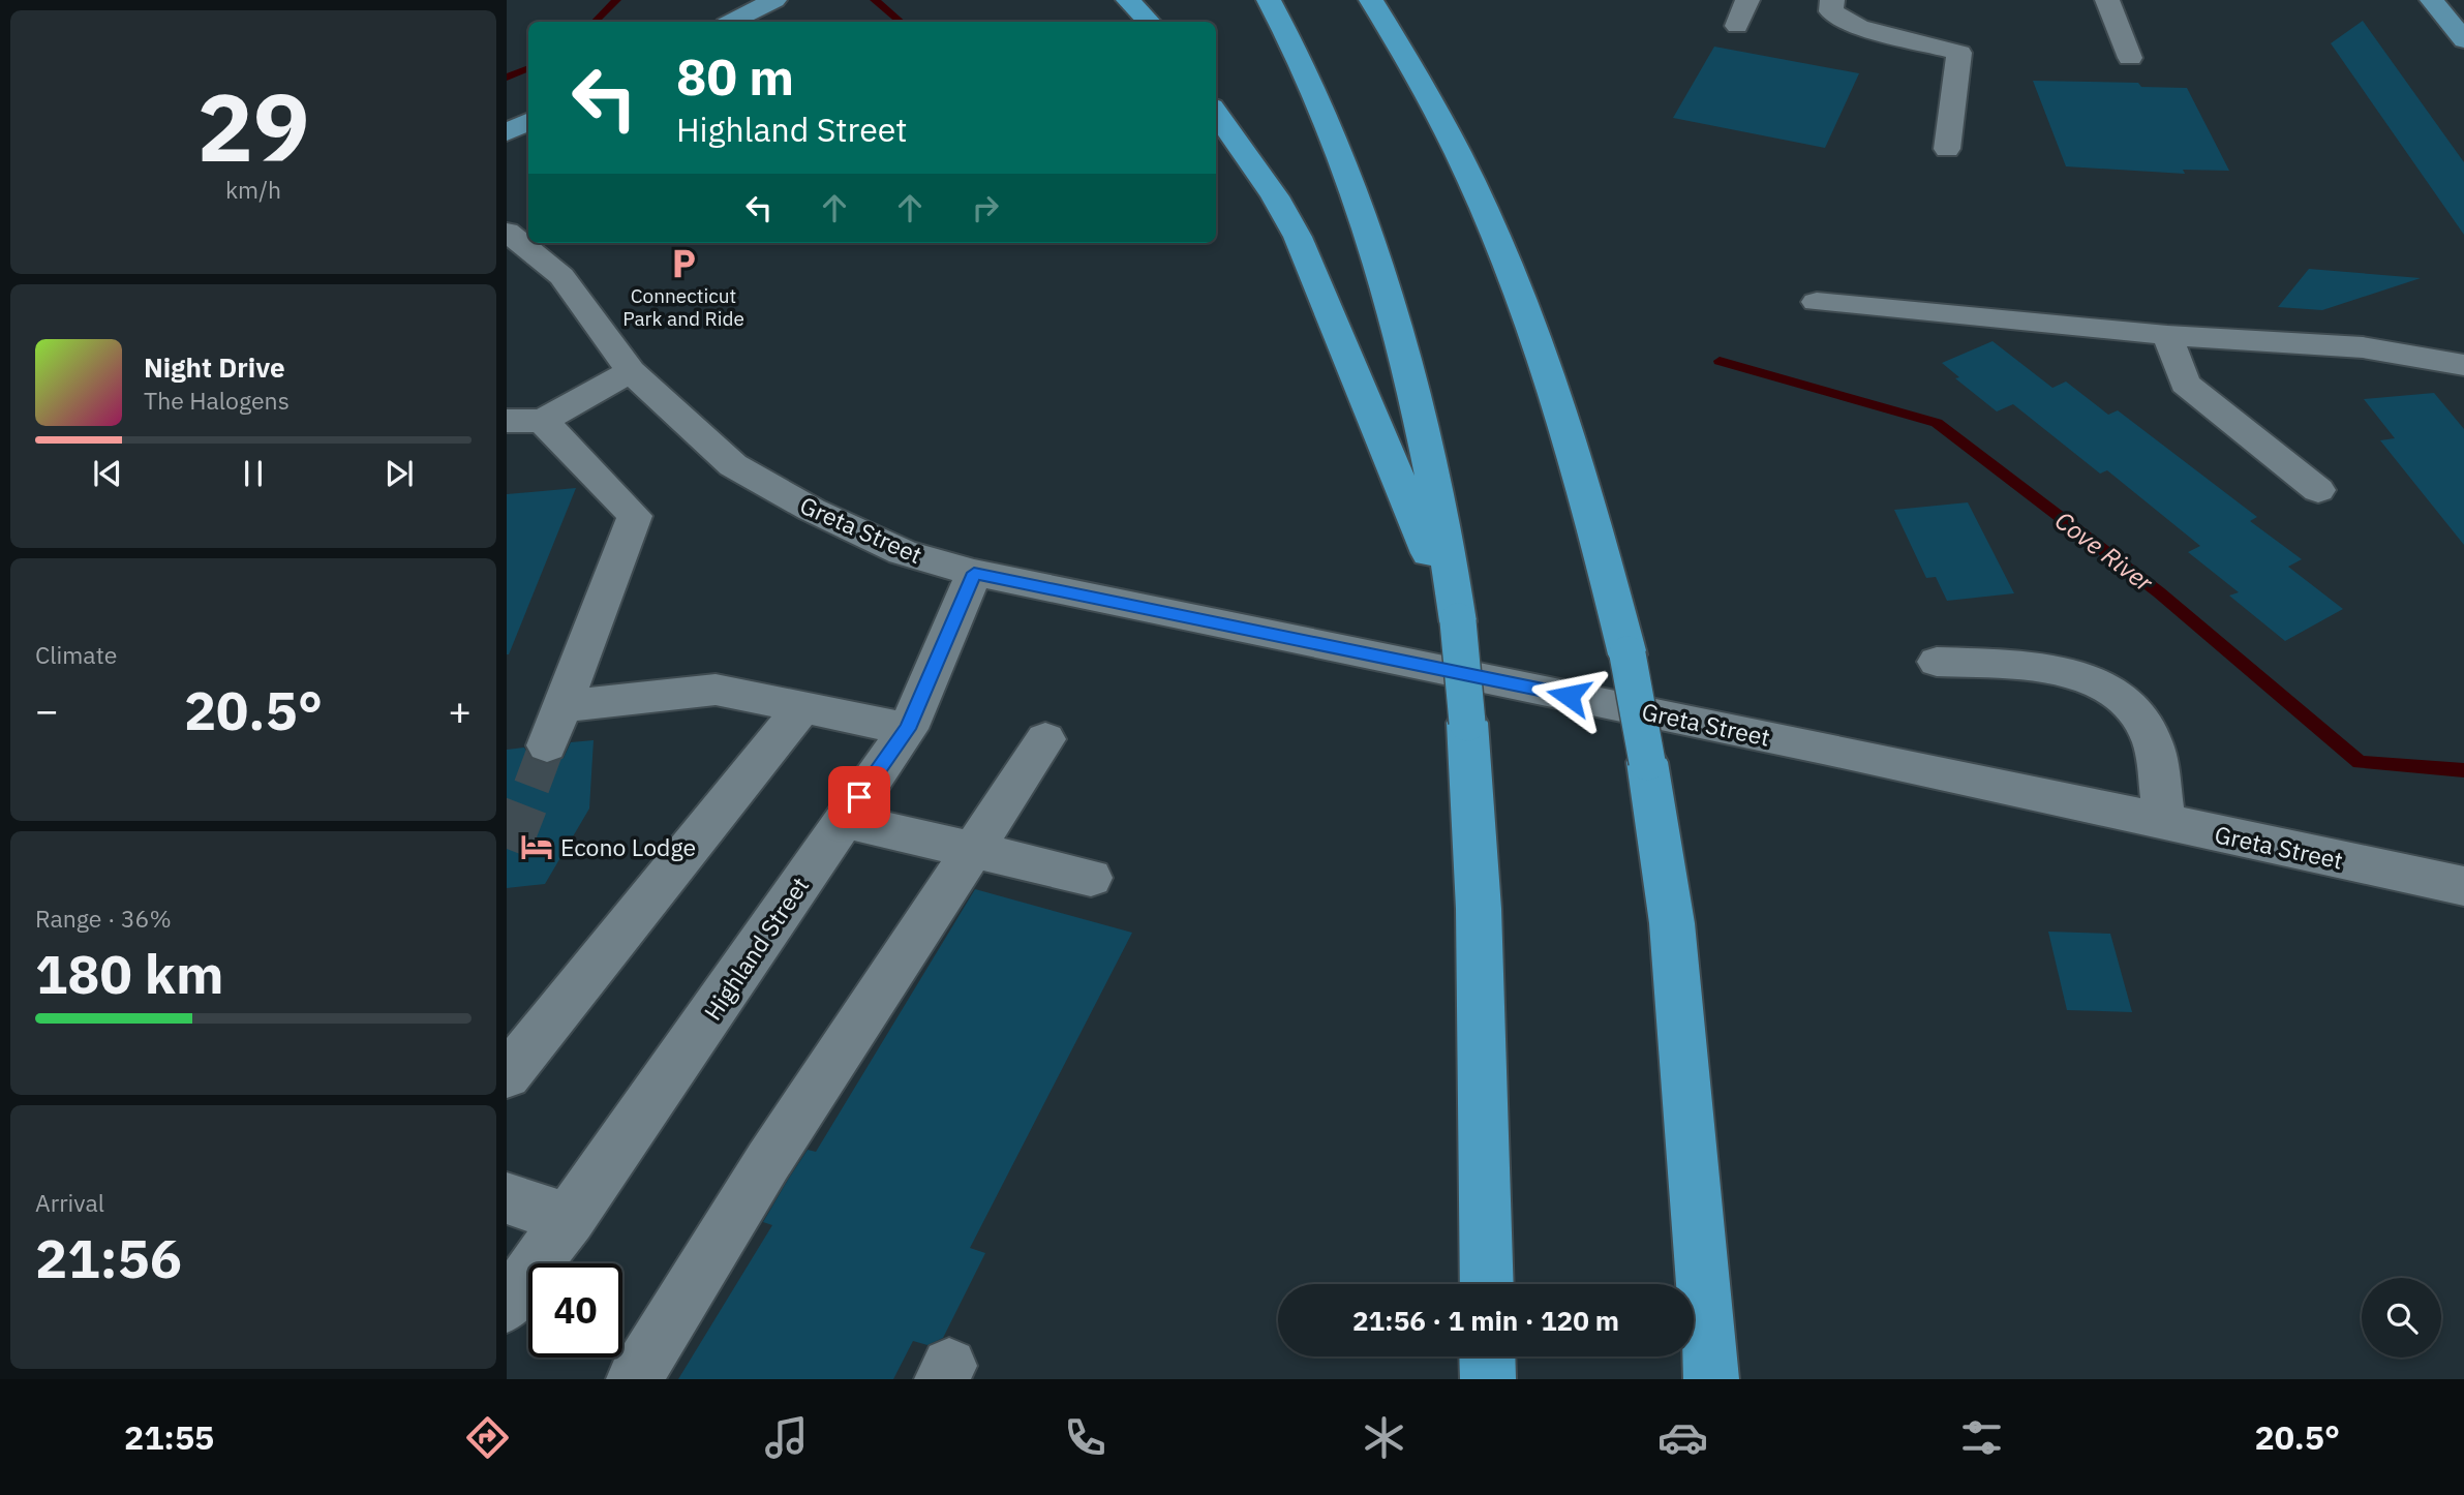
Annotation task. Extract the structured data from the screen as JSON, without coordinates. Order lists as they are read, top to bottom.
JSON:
{
  "streets": {
    "street": ["Greta Street", "Highland Street"]
  },
  "crossings": [
    ["Greta Street", "Highland Street"]
  ],
  "water": ["Cove River"],
  "places": {
    "parking": ["Connecticut Park and Ride"],
    "hotel": ["Econo Lodge"]
  },
  "page": {
    "tile": [
      ["29", "km/h"],
      "Climate",
      ["Range · 36%", "180 km"],
      ["Arrival", "21:56"]
    ],
    "turn": ["80 m", "Highland Street"],
    "song": ["Night Drive", "The Halogens"],
    "heat": ["−", "20.5°", "+"],
    "limit": "40",
    "trip": "21:56 · 1 min · 120 m",
    "tabs": ["21:55", "20.5°"]
  }
}
